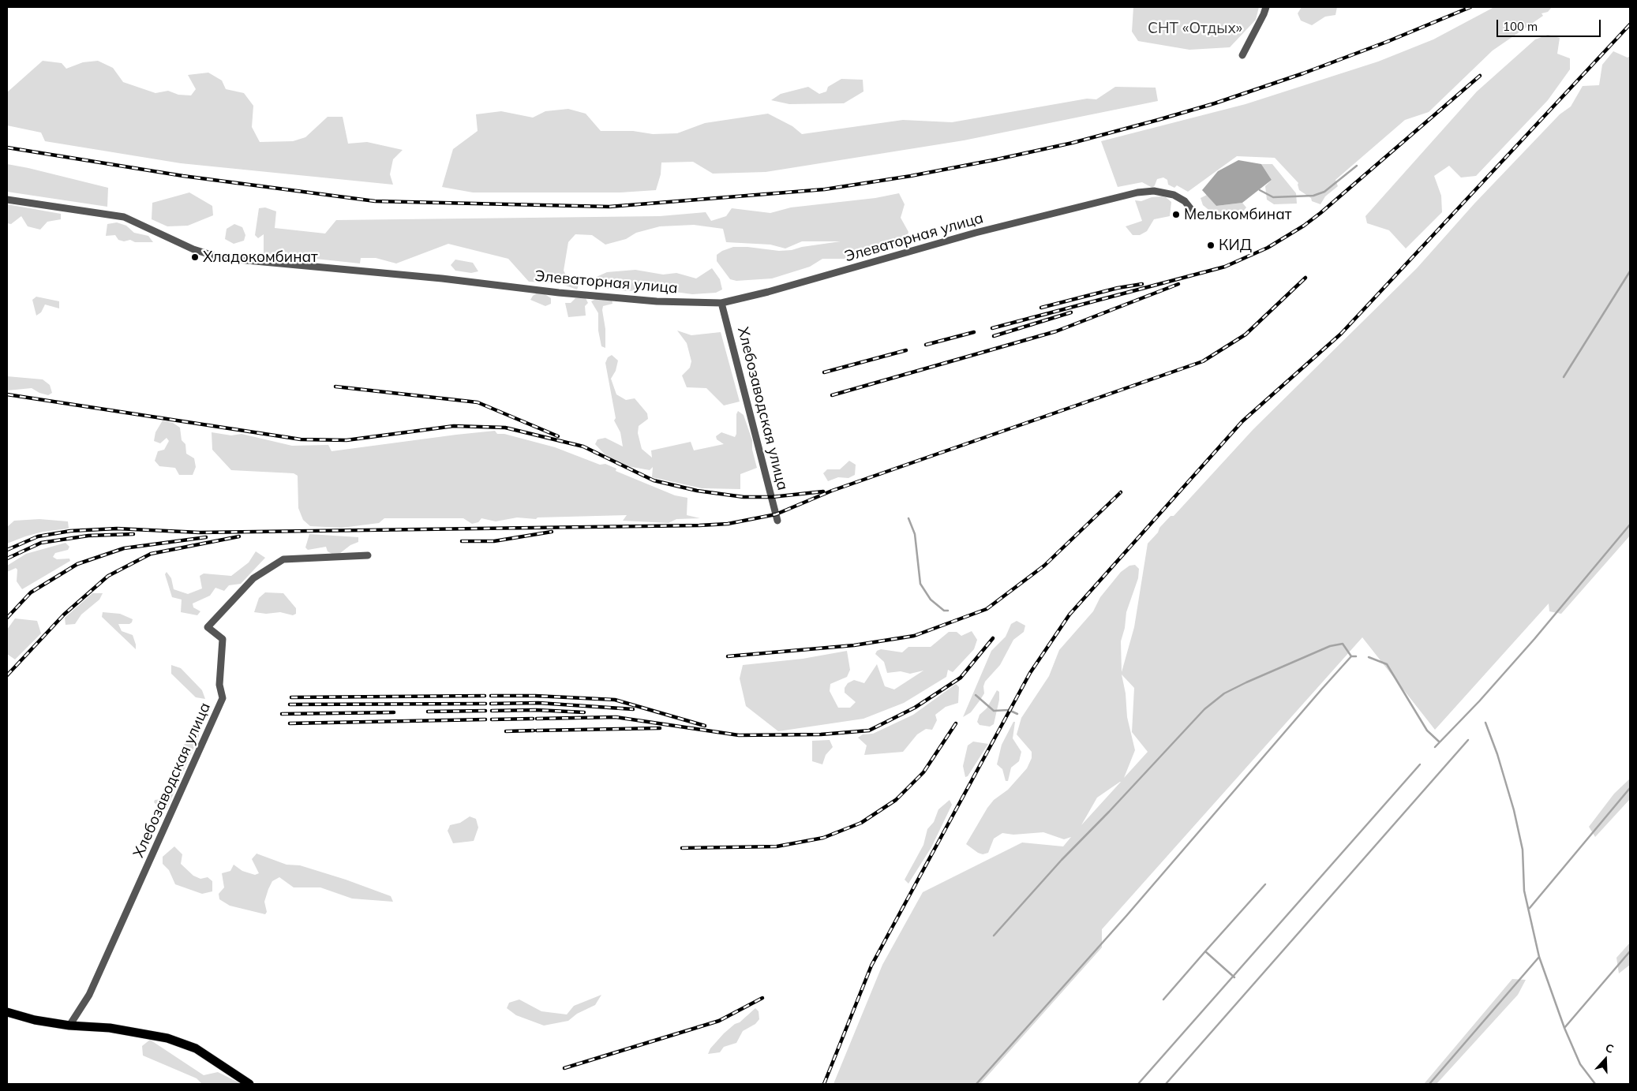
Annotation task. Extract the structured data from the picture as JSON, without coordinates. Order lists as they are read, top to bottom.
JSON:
{
  "streets": {
    "street": ["Элеваторная улица", "Хлебозаводская улица"]
  },
  "crossings": [
    ["Элеваторная улица", "Хлебозаводская улица"]
  ],
  "parks": ["СНТ «Отдых»"],
  "places": ["Мелькомбинат", "КИД", "Хладокомбинат"],
  "scale_bar": "100 m",
  "north": "top"
}
